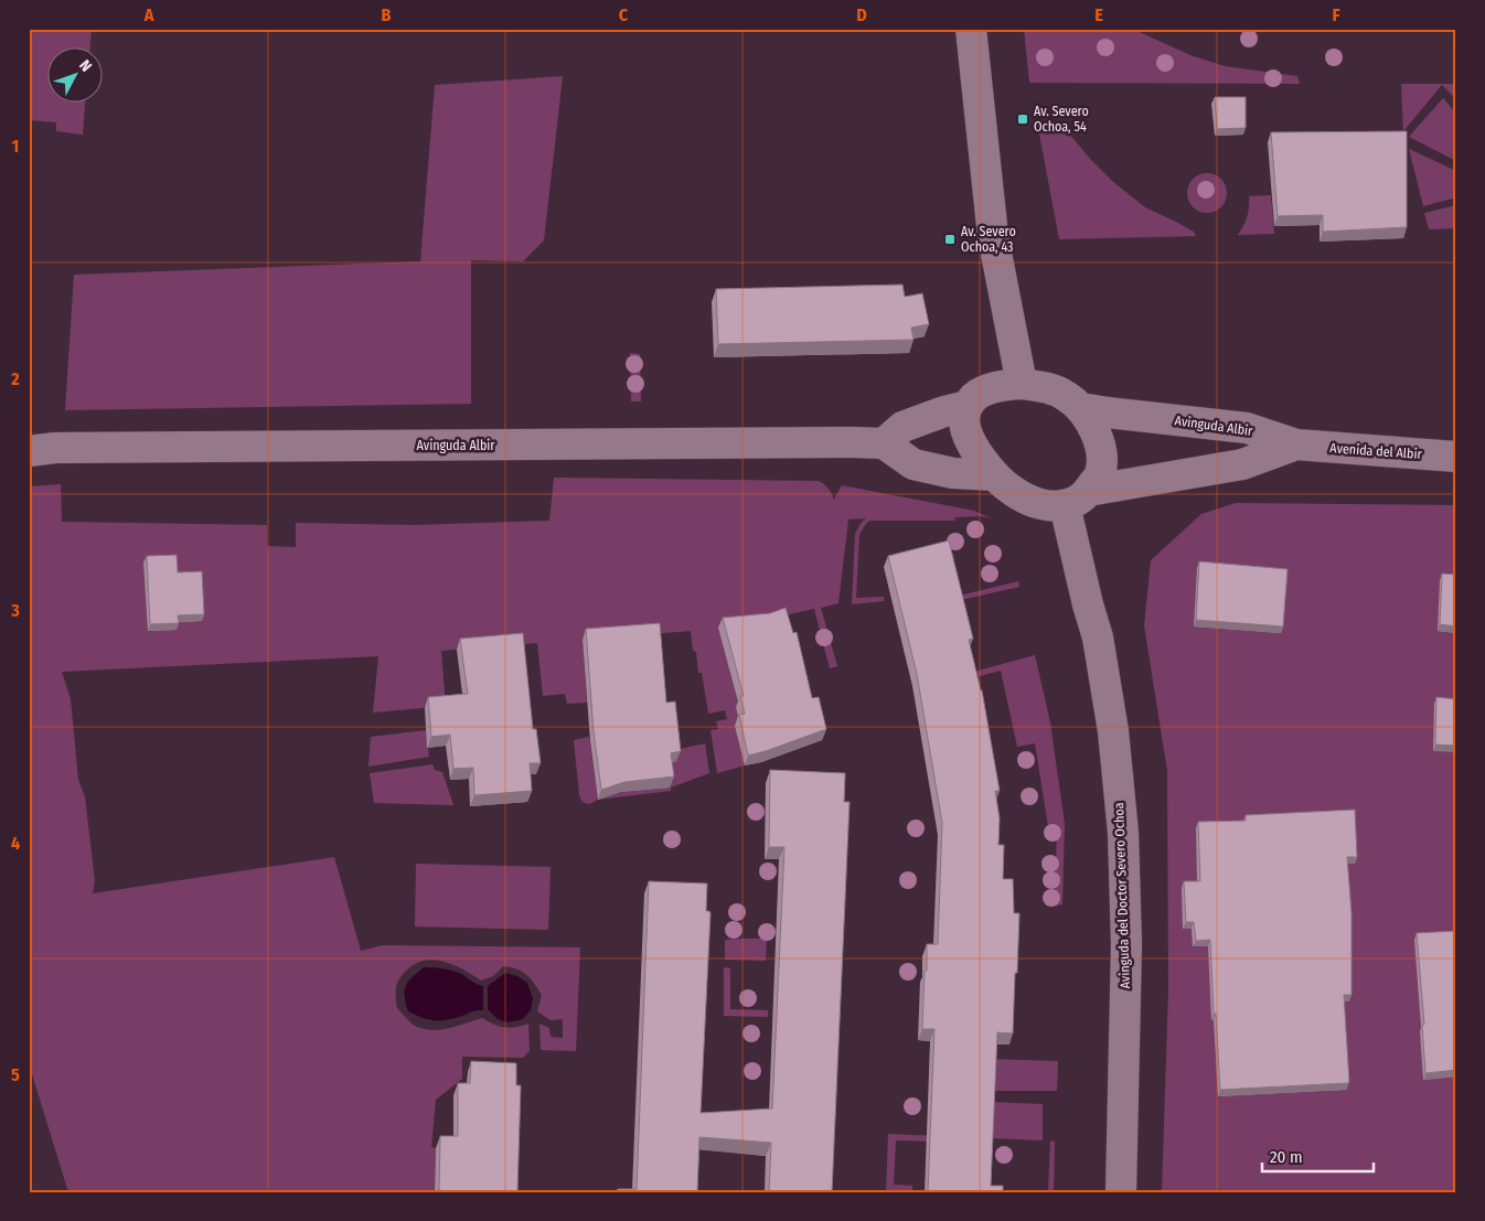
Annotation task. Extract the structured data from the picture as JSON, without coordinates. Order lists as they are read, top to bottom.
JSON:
{
  "streets": {
    "street": ["Avinguda Albir", "Avenida del Albir", "Avinguda del Doctor Severo Ochoa"]
  },
  "crossings": [
    ["Avinguda Albir", "Avenida del Albir"],
    ["Avinguda Albir", "Avinguda del Doctor Severo Ochoa"]
  ],
  "places": {
    "transit": ["Av. Severo Ochoa, 54", "Av. Severo Ochoa, 43"]
  },
  "scale_bar": "20 m",
  "north": "top right",
  "grid": {
    "columns": [
      "A",
      "B",
      "C",
      "D",
      "E",
      "F"
    ],
    "rows": [
      "1",
      "2",
      "3",
      "4",
      "5"
    ]
  }
}
